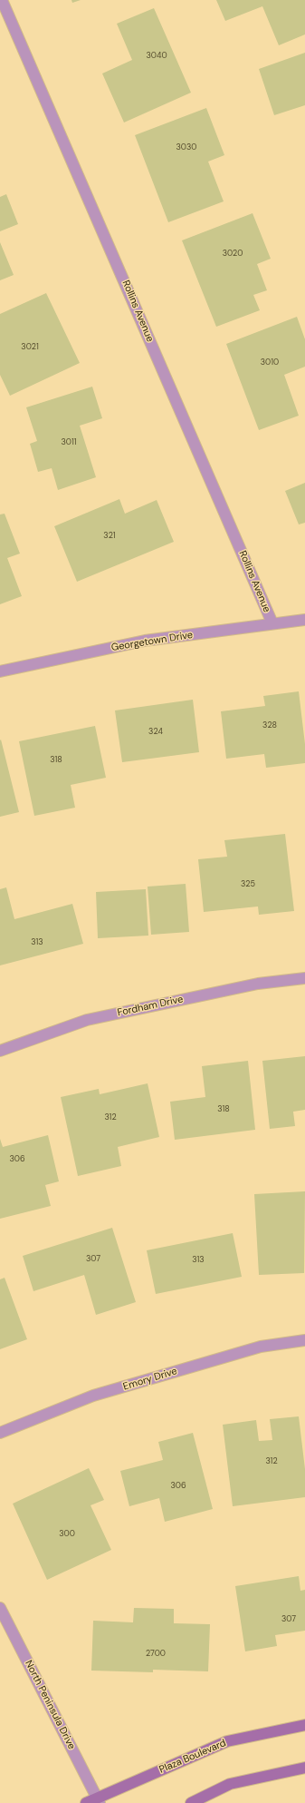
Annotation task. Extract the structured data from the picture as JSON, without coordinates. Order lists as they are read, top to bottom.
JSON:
{
  "streets": {
    "street": [
      "Rollins Avenue",
      "Georgetown Drive",
      "Fordham Drive",
      "Emory Drive",
      "North Peninsula Drive",
      "Plaza Boulevard"
    ]
  },
  "crossings": [
    ["Rollins Avenue", "Georgetown Drive"],
    ["North Peninsula Drive", "Plaza Boulevard"]
  ],
  "house_numbers": [
    "3040",
    "3030",
    "3020",
    "3021",
    "3010",
    "3011",
    "321",
    "328",
    "324",
    "318",
    "325",
    "313",
    "318",
    "312",
    "306",
    "307",
    "313",
    "312",
    "306",
    "300",
    "307",
    "2700"
  ]
}
